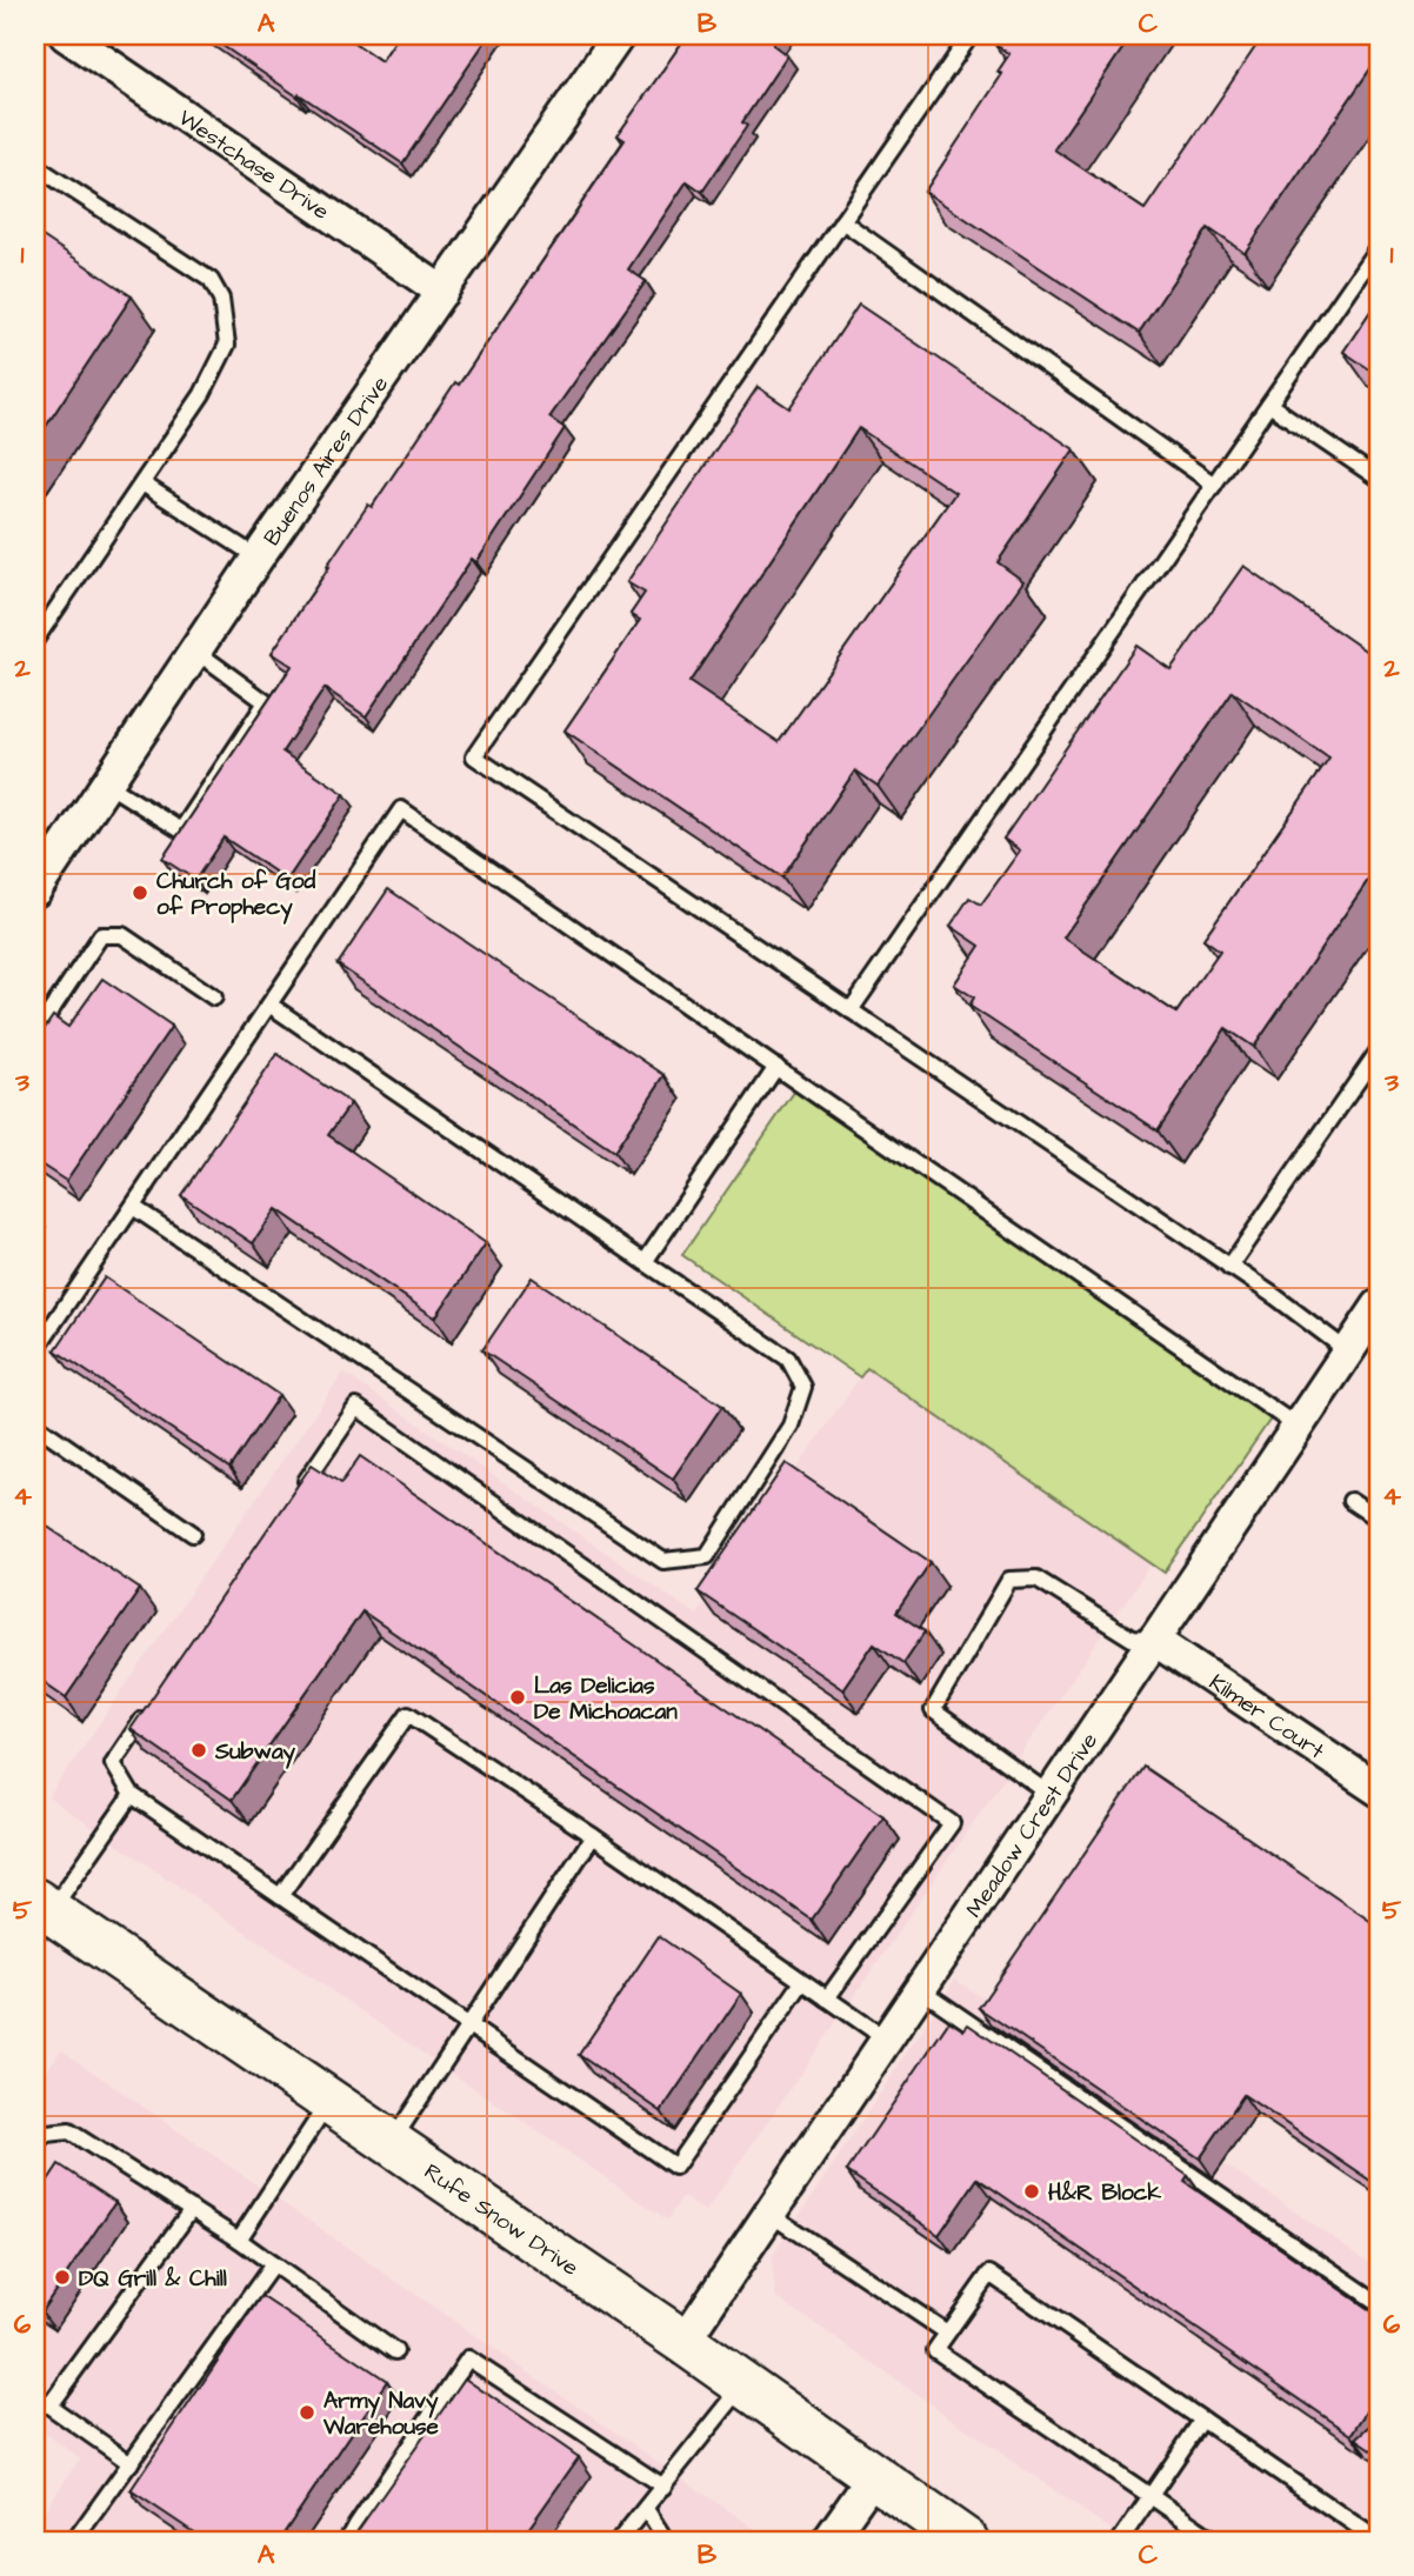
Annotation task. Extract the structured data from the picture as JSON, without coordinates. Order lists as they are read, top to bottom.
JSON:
{
  "streets": {
    "main road": ["Rufe Snow Drive"],
    "street": [
      "Westchase Drive",
      "Buenos Aires Drive",
      "Kilmer Court",
      "Meadow Crest Drive"
    ]
  },
  "crossings": [
    ["Westchase Drive", "Buenos Aires Drive"],
    ["Kilmer Court", "Meadow Crest Drive"],
    ["Meadow Crest Drive", "Rufe Snow Drive"]
  ],
  "places": [
    "Church of God of Prophecy",
    "Las Delicias De Michoacan",
    "Subway",
    "H&R Block",
    "DQ Grill & Chill",
    "Army Navy Warehouse"
  ],
  "grid": {
    "columns": ["A", "B", "C"],
    "rows": [
      "1",
      "2",
      "3",
      "4",
      "5",
      "6"
    ]
  }
}
